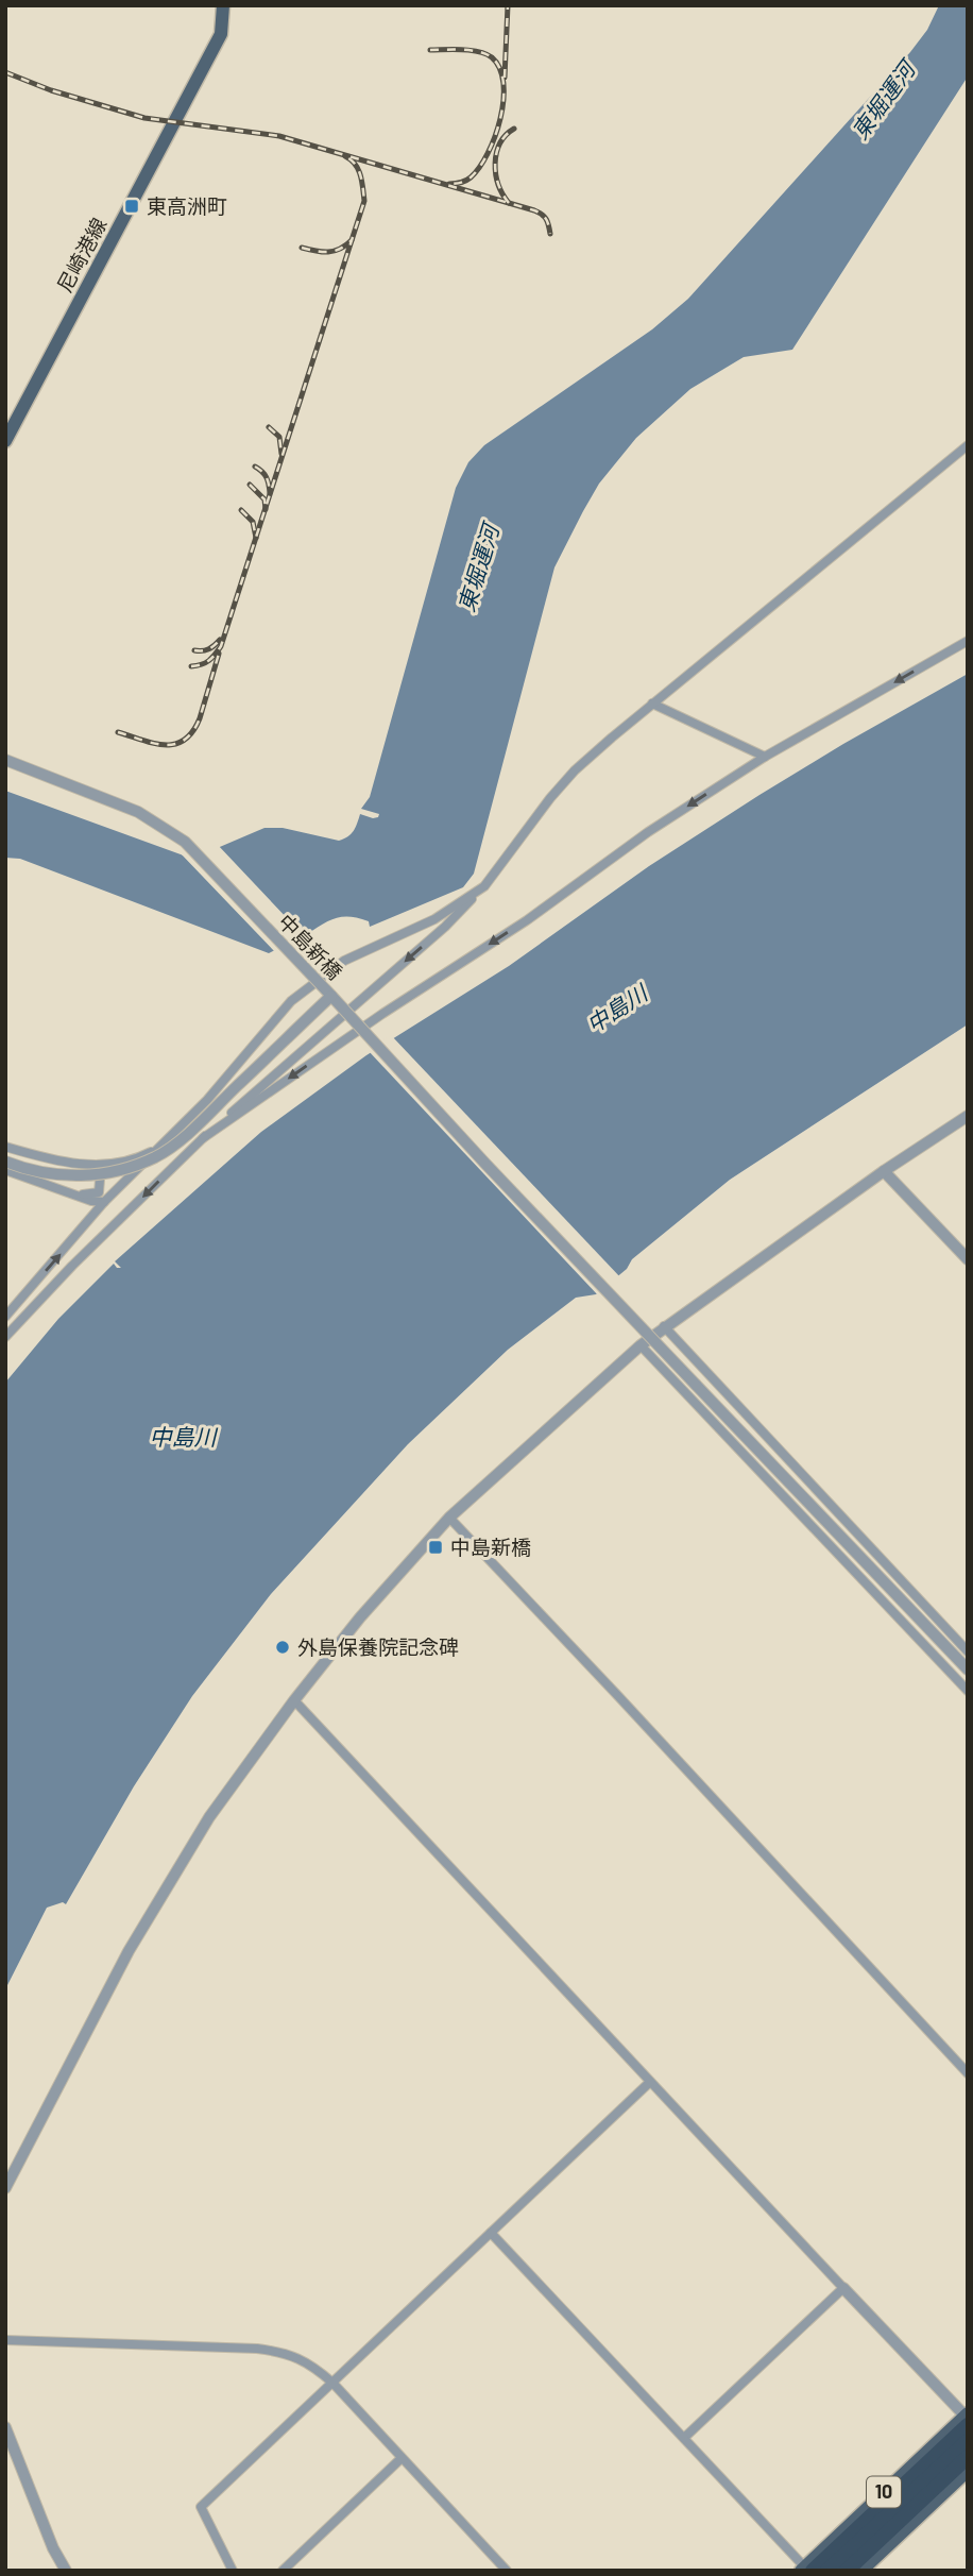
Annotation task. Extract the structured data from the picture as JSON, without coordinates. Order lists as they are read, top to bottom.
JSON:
{
  "streets": {
    "main road": ["尼崎港線", "10"],
    "street": ["中島新橋"]
  },
  "water": ["東堀運河", "中島川"],
  "places": {
    "transit": ["東高洲町", "中島新橋"],
    "other": ["外島保養院記念碑"]
  }
}
